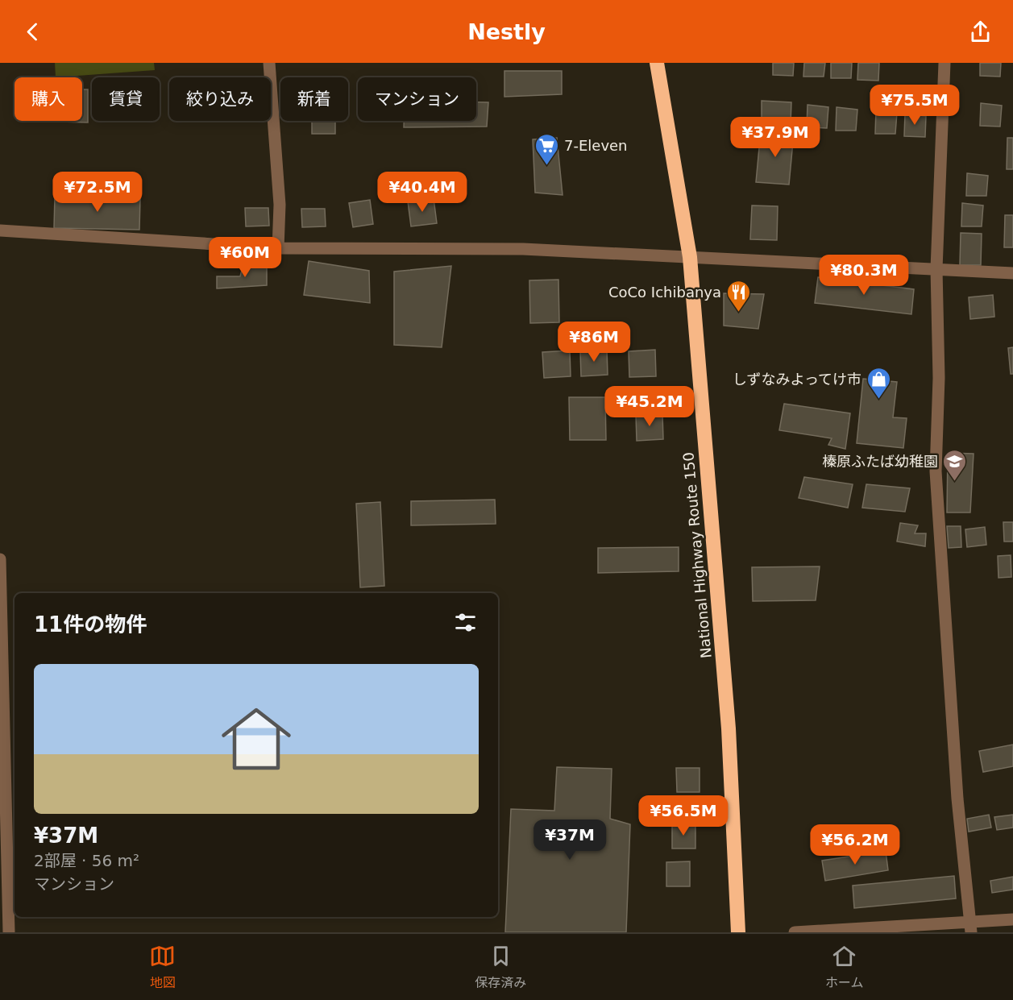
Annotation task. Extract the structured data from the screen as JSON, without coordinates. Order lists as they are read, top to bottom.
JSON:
{
  "streets": {
    "highway": ["National Highway Route 150"]
  },
  "places": {
    "supermarket": ["7-Eleven"],
    "restaurant": ["CoCo Ichibanya"],
    "shop": ["しずなみよってけ市"],
    "school or university": ["榛原ふたば幼稚園"]
  },
  "page": {
    "header": "Nestly",
    "chip": [
      "購入",
      "賃貸",
      "絞り込み",
      "新着",
      "マンション"
    ],
    "price": [
      "¥75.5M",
      "¥37.9M",
      "¥72.5M",
      "¥40.4M",
      "¥60M",
      "¥80.3M",
      "¥86M",
      "¥45.2M",
      "¥56.5M",
      "¥37M",
      "¥56.2M"
    ],
    "heading": "11件の物件",
    "list": [
      {
        "name": "¥37M",
        "note": "2部屋 · 56 m² · マンション"
      }
    ],
    "tabs": ["地図", "保存済み", "ホーム"]
  }
}
